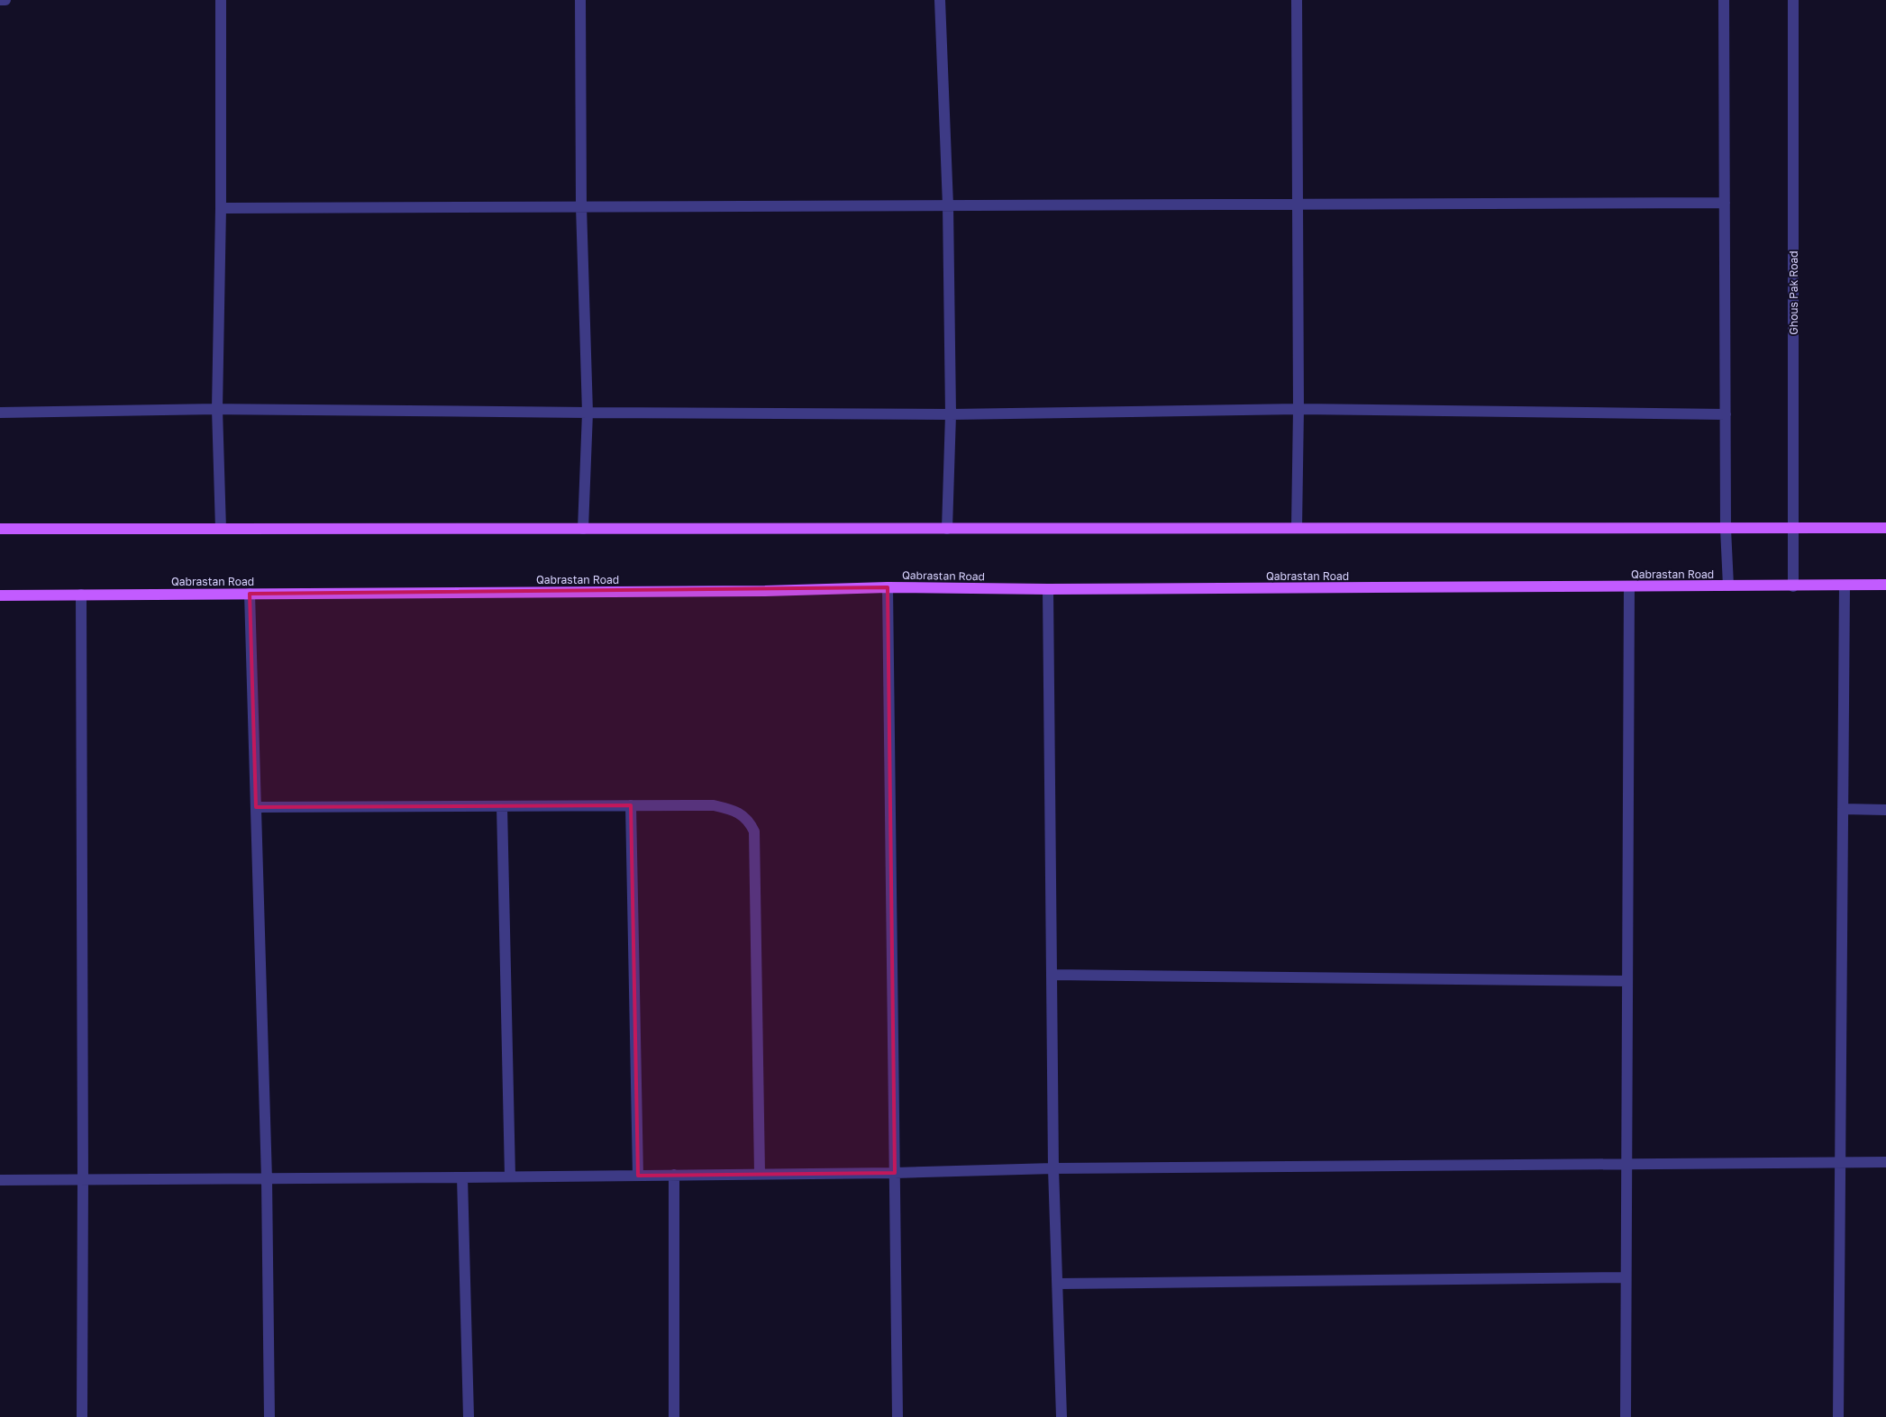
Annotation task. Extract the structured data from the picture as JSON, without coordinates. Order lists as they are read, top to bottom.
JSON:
{
  "streets": {
    "main road": ["Qabrastan Road"],
    "street": ["Ghous Pak Road"]
  },
  "crossings": [
    ["Ghous Pak Road", "Qabrastan Road"]
  ]
}
